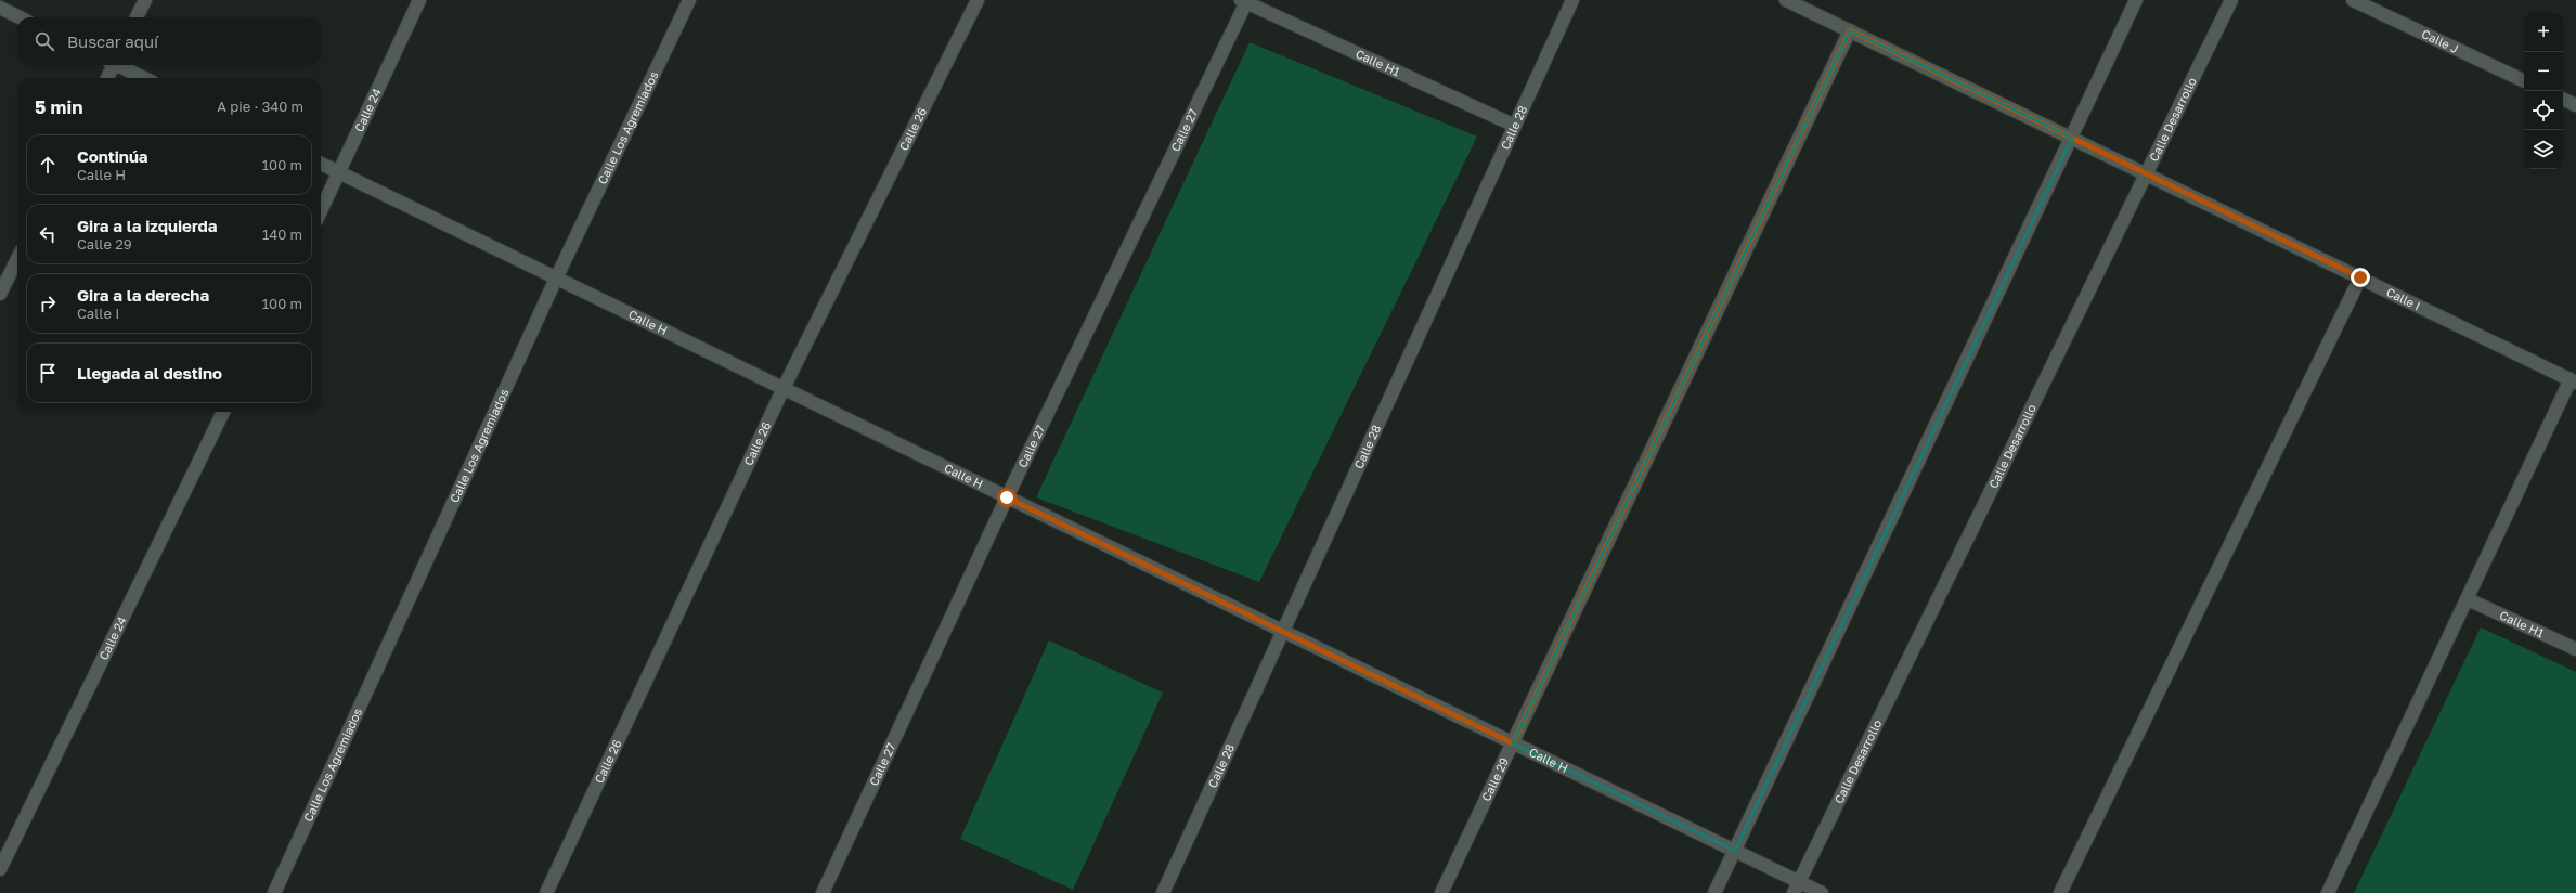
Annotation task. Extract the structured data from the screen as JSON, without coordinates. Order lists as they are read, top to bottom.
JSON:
{
  "streets": {
    "street": [
      "Calle J",
      "Calle H1",
      "Calle 24",
      "Calle Desarrollo",
      "Calle Los Agremiados",
      "Calle 28",
      "Calle 26",
      "Calle 27",
      "Calle I",
      "Calle H",
      "Calle 29"
    ]
  },
  "crossings": [
    ["Calle H1", "Calle 28"],
    ["Calle H1", "Calle 27"],
    ["Calle 24", "Calle H"],
    ["Calle Desarrollo", "Calle I"],
    ["Calle Desarrollo", "Calle H"],
    ["Calle Los Agremiados", "Calle H"],
    ["Calle 28", "Calle H"],
    ["Calle 26", "Calle H"],
    ["Calle 27", "Calle H"],
    ["Calle I", "Calle 29"],
    ["Calle H", "Calle 29"]
  ],
  "page": {
    "map_buttons": ["+", "−"],
    "search": "Buscar aquí",
    "heading": ["5 min", "A pie · 340 m"],
    "list": [
      ["Continúa", "Calle H", "100 m"],
      ["Gira a la izquierda", "Calle 29", "140 m"],
      ["Gira a la derecha", "Calle I", "100 m"],
      "Llegada al destino"
    ]
  }
}
